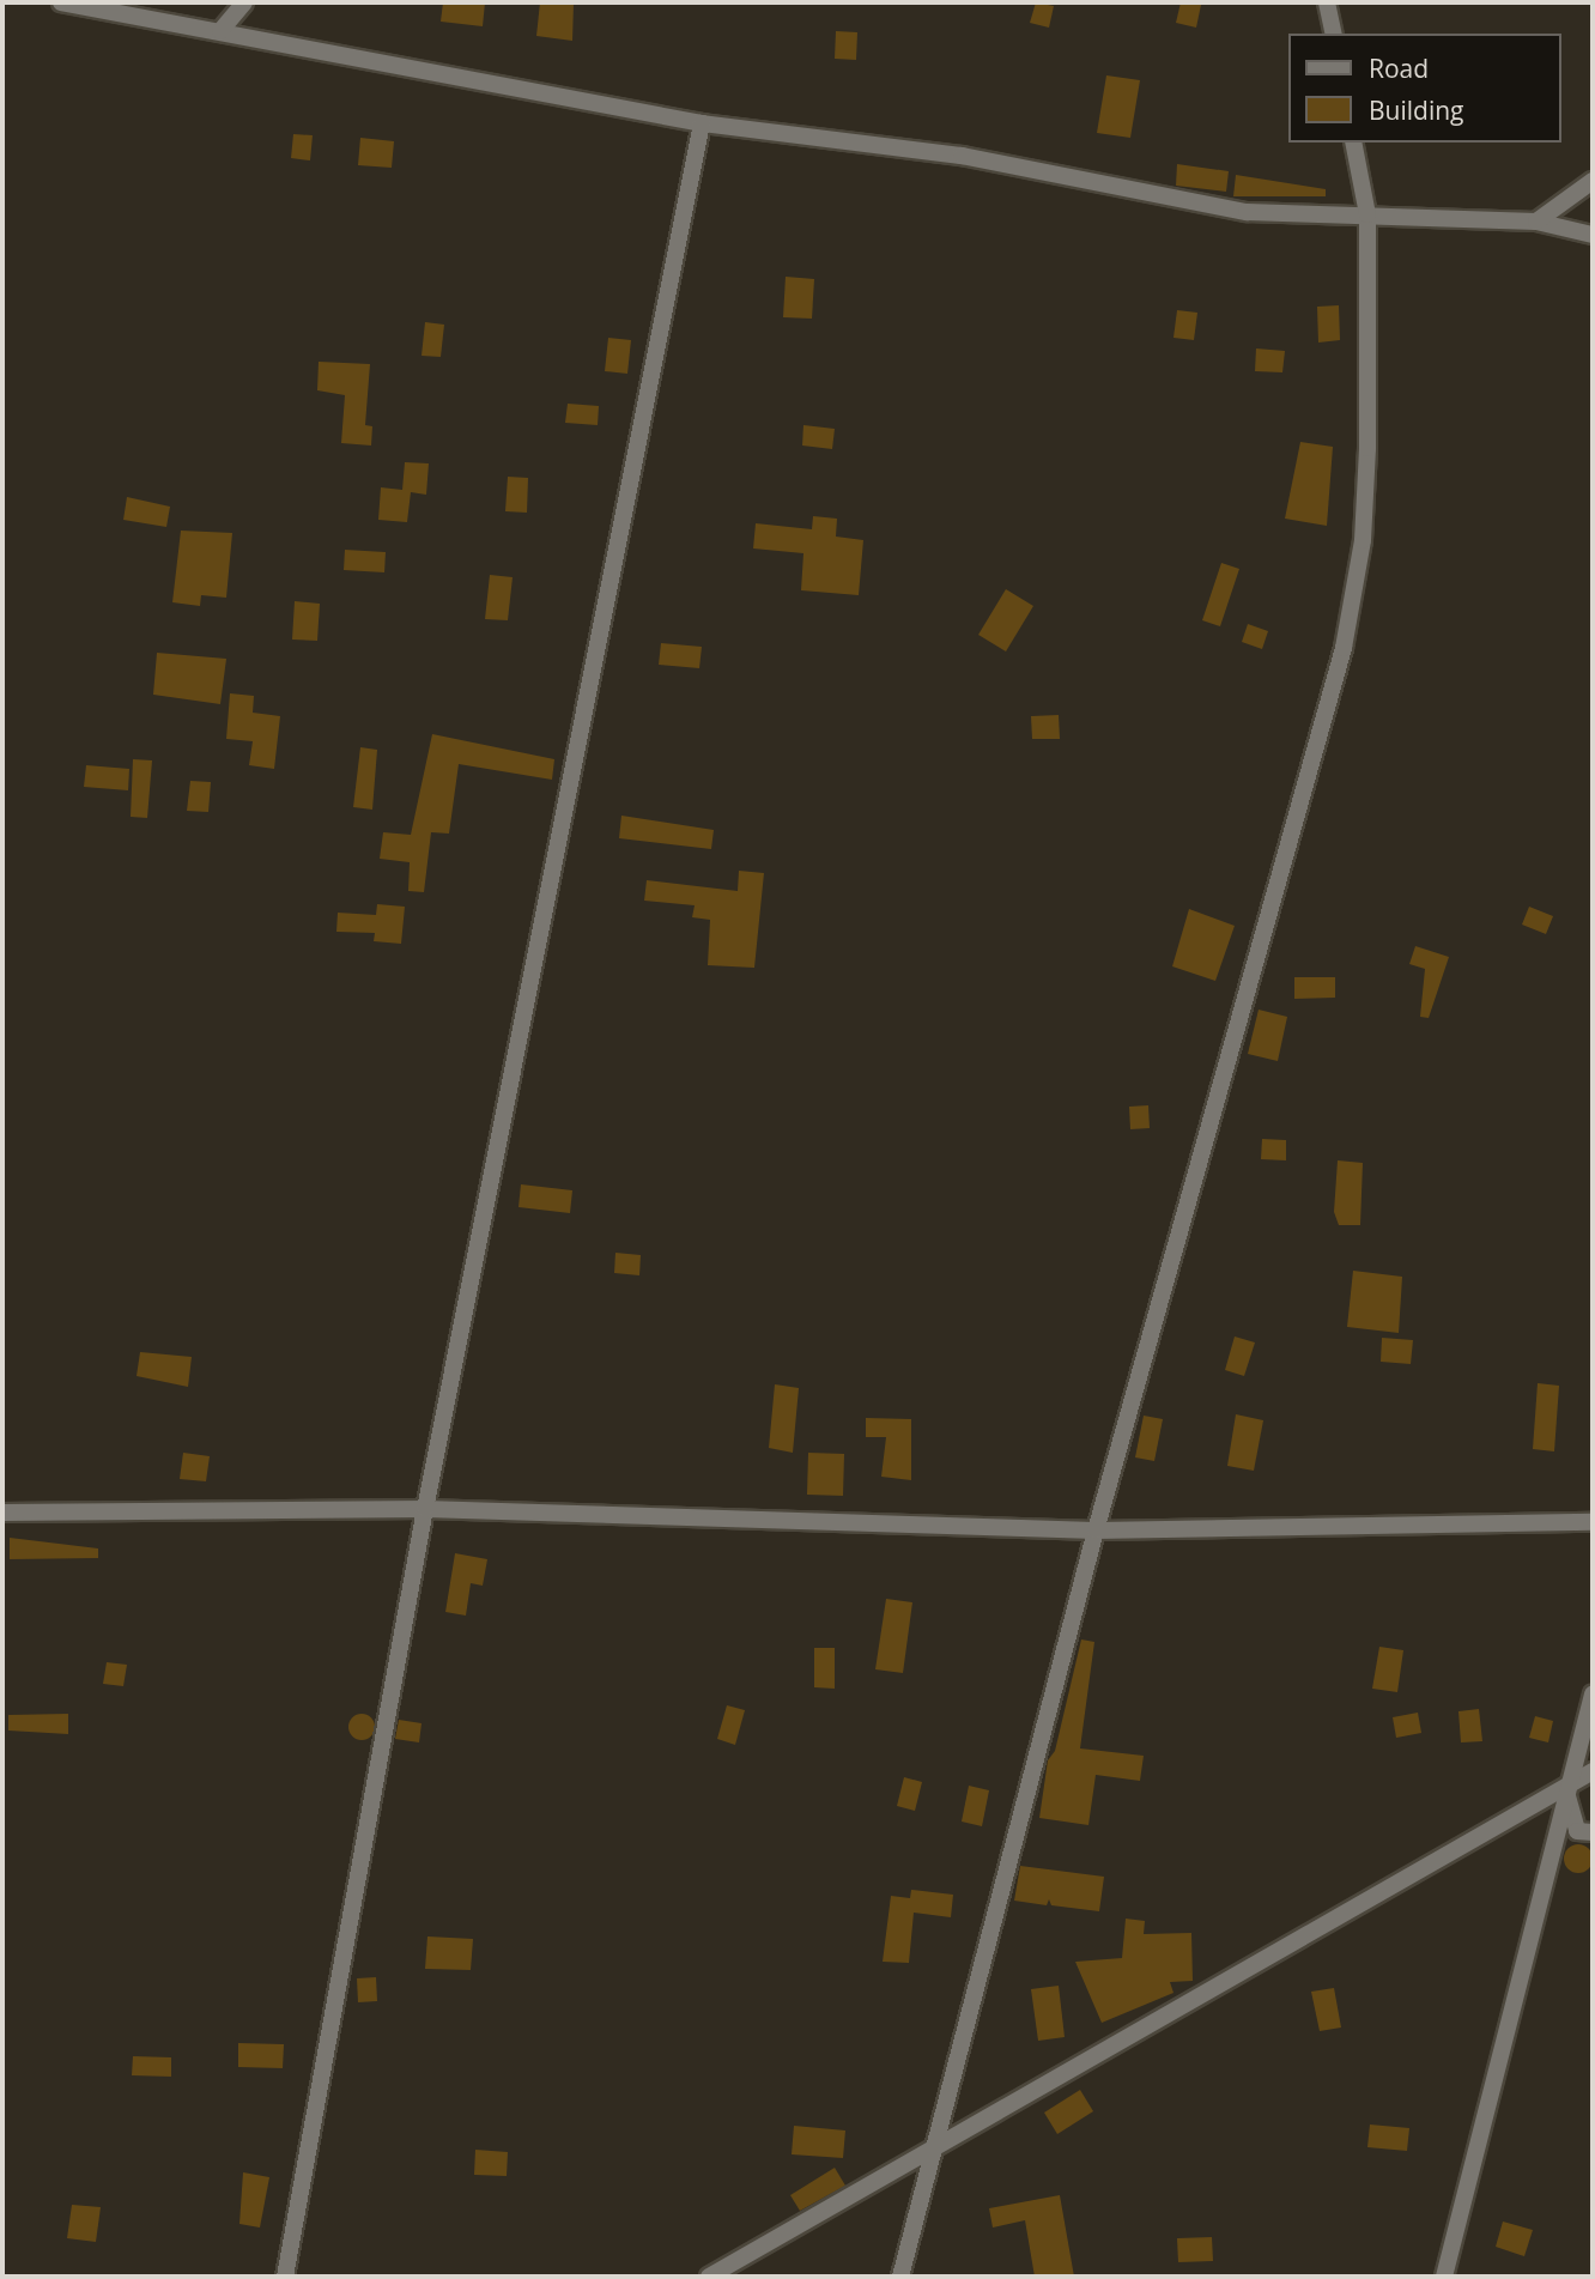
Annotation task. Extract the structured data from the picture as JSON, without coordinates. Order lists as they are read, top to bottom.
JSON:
{
  "legend": ["Road", "Building"]
}
